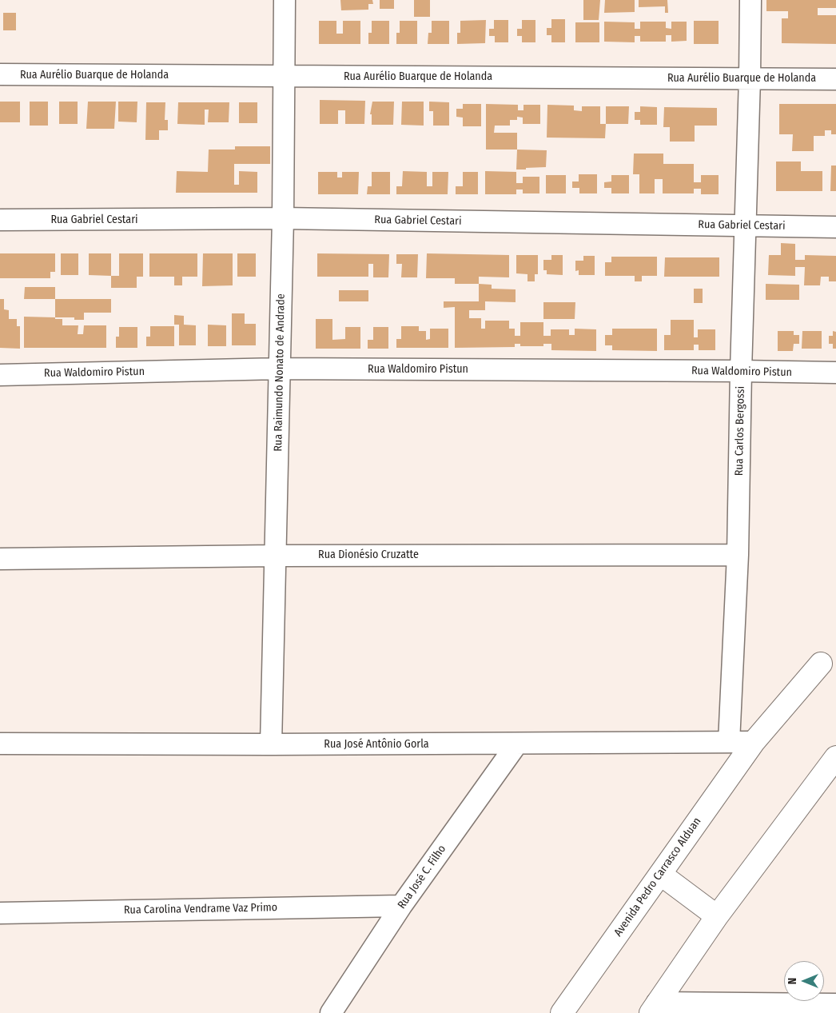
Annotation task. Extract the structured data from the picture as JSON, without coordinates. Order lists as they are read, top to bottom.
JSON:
{
  "streets": {
    "street": [
      "Rua Aurélio Buarque de Holanda",
      "Rua Gabriel Cestari",
      "Rua Waldomiro Pistun",
      "Rua Raimundo Nonato de Andrade",
      "Rua Carlos Bergossi",
      "Rua Dionésio Cruzatte",
      "Rua José Antônio Gorla",
      "Rua José C. Filho",
      "Avenida Pedro Carrasco Alduan",
      "Rua Carolina Vendrame Vaz Primo"
    ]
  },
  "crossings": [
    ["Rua Aurélio Buarque de Holanda", "Rua Raimundo Nonato de Andrade"],
    ["Rua Aurélio Buarque de Holanda", "Rua Carlos Bergossi"],
    ["Rua Gabriel Cestari", "Rua Raimundo Nonato de Andrade"],
    ["Rua Gabriel Cestari", "Rua Carlos Bergossi"],
    ["Rua Waldomiro Pistun", "Rua Raimundo Nonato de Andrade"],
    ["Rua Waldomiro Pistun", "Rua Carlos Bergossi"],
    ["Rua Raimundo Nonato de Andrade", "Rua Dionésio Cruzatte"],
    ["Rua Raimundo Nonato de Andrade", "Rua José Antônio Gorla"],
    ["Rua Carlos Bergossi", "Rua Dionésio Cruzatte"],
    ["Rua Carlos Bergossi", "Rua José Antônio Gorla"],
    ["Rua José Antônio Gorla", "Rua José C. Filho"],
    ["Rua José Antônio Gorla", "Avenida Pedro Carrasco Alduan"],
    ["Rua José C. Filho", "Rua Carolina Vendrame Vaz Primo"]
  ],
  "north": "left"
}
